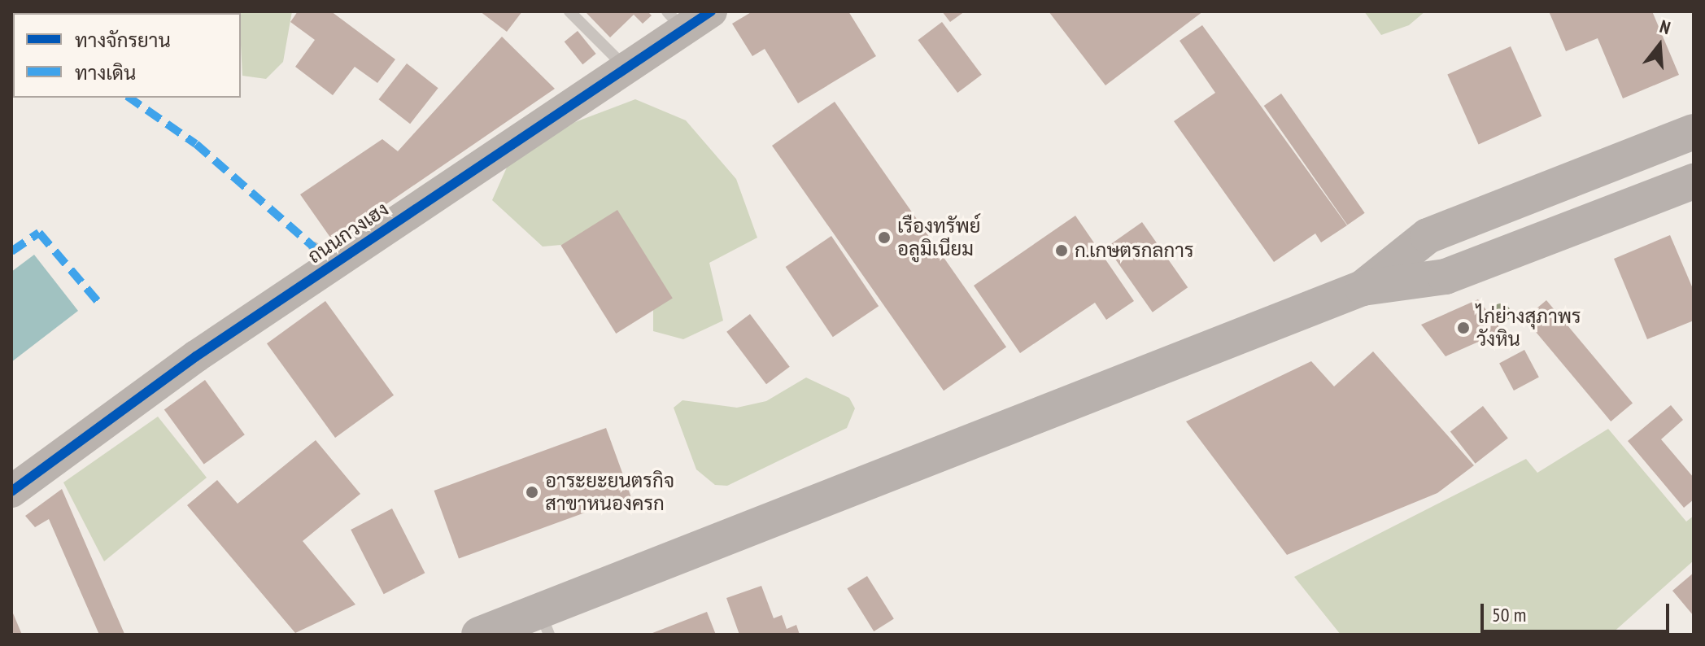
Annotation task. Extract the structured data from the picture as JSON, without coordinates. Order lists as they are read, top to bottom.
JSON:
{
  "streets": {
    "street": ["ถนนกวงเฮง"]
  },
  "places": [
    "เรืองทรัพย์ อลูมิเนียม",
    "ก.เกษตรกลการ",
    "ไก่ย่างสุภาพร วังหิน",
    "อาระยะยนตรกิจ สาขาหนองครก"
  ],
  "legend": ["ทางจักรยาน", "ทางเดิน"],
  "scale_bar": "50 m",
  "north": "top"
}
